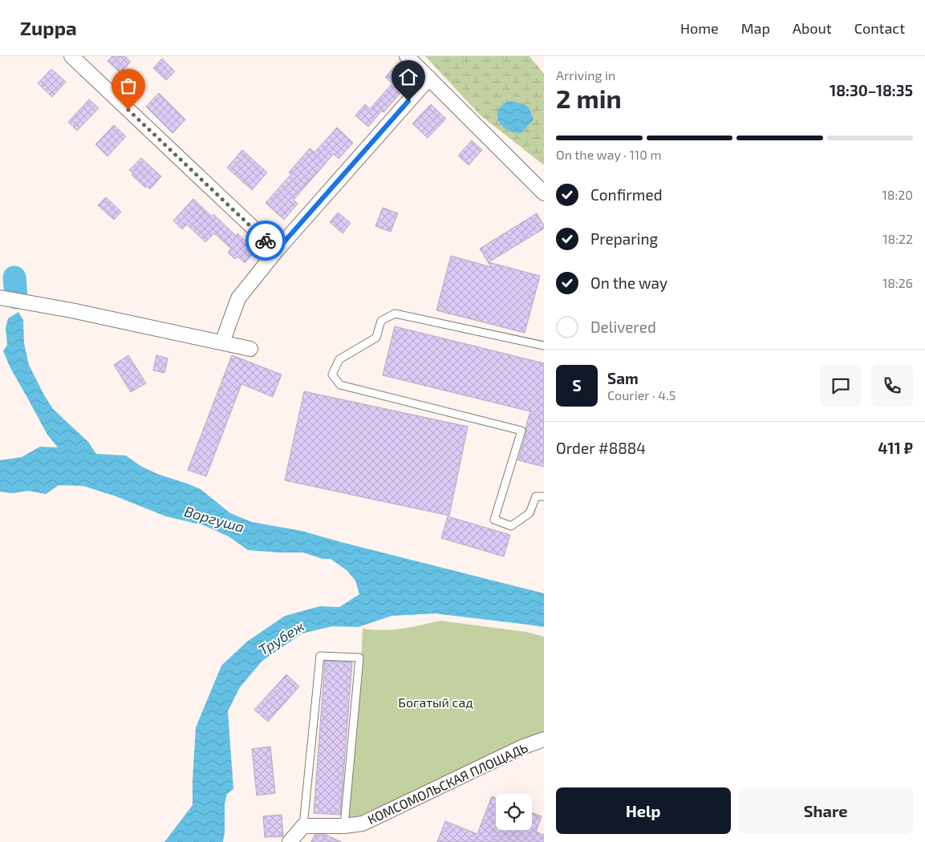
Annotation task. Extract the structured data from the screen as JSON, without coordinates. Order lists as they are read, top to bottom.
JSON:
{
  "streets": {
    "street": ["КОМСОМОЛЬСКАЯ ПЛОЩАДЬ"]
  },
  "water": ["Воргуша", "Трубеж"],
  "parks": ["Богатый сад"],
  "page": {
    "header": "Zuppa",
    "nav": [
      "Home",
      "Map",
      "About",
      "Contact"
    ],
    "heading": ["2 min", "Arriving in", "18:30–18:35"],
    "panel": [
      "Sam",
      "Courier · 4.5",
      "Order #8884",
      "411 ₽"
    ],
    "bar": "On the way · 110 m",
    "list": [
      ["Confirmed", "18:20"],
      ["Preparing", "18:22"],
      ["On the way", "18:26"],
      "Delivered"
    ],
    "round": "S",
    "buttons": ["Help", "Share"]
  }
}
